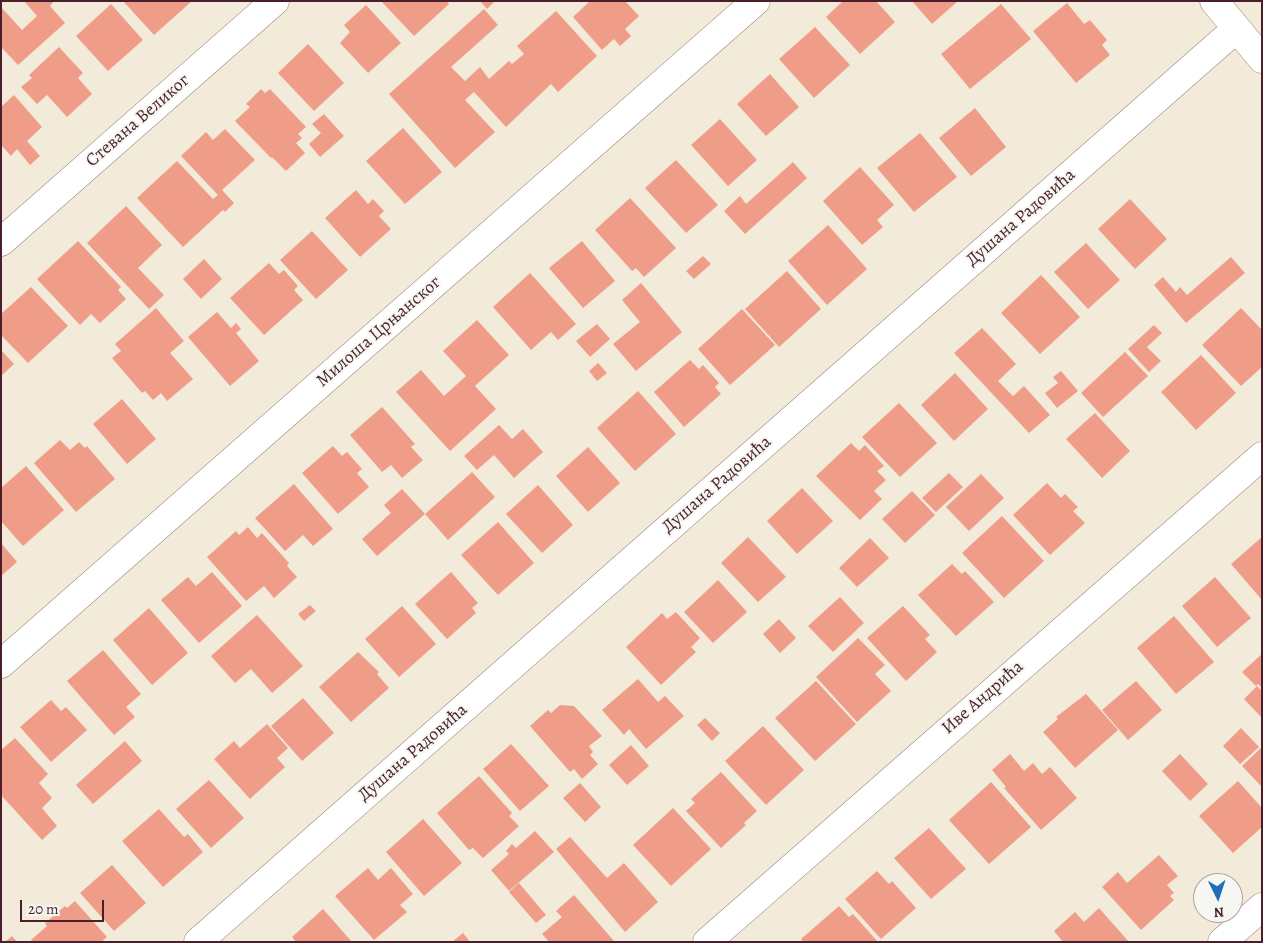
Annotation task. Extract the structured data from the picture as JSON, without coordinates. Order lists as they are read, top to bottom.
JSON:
{
  "streets": {
    "street": [
      "Стевана Великог",
      "Душана Радовића",
      "Милоша Црњанског",
      "Иве Андрића"
    ]
  },
  "scale_bar": "20 m",
  "north": "bottom"
}
